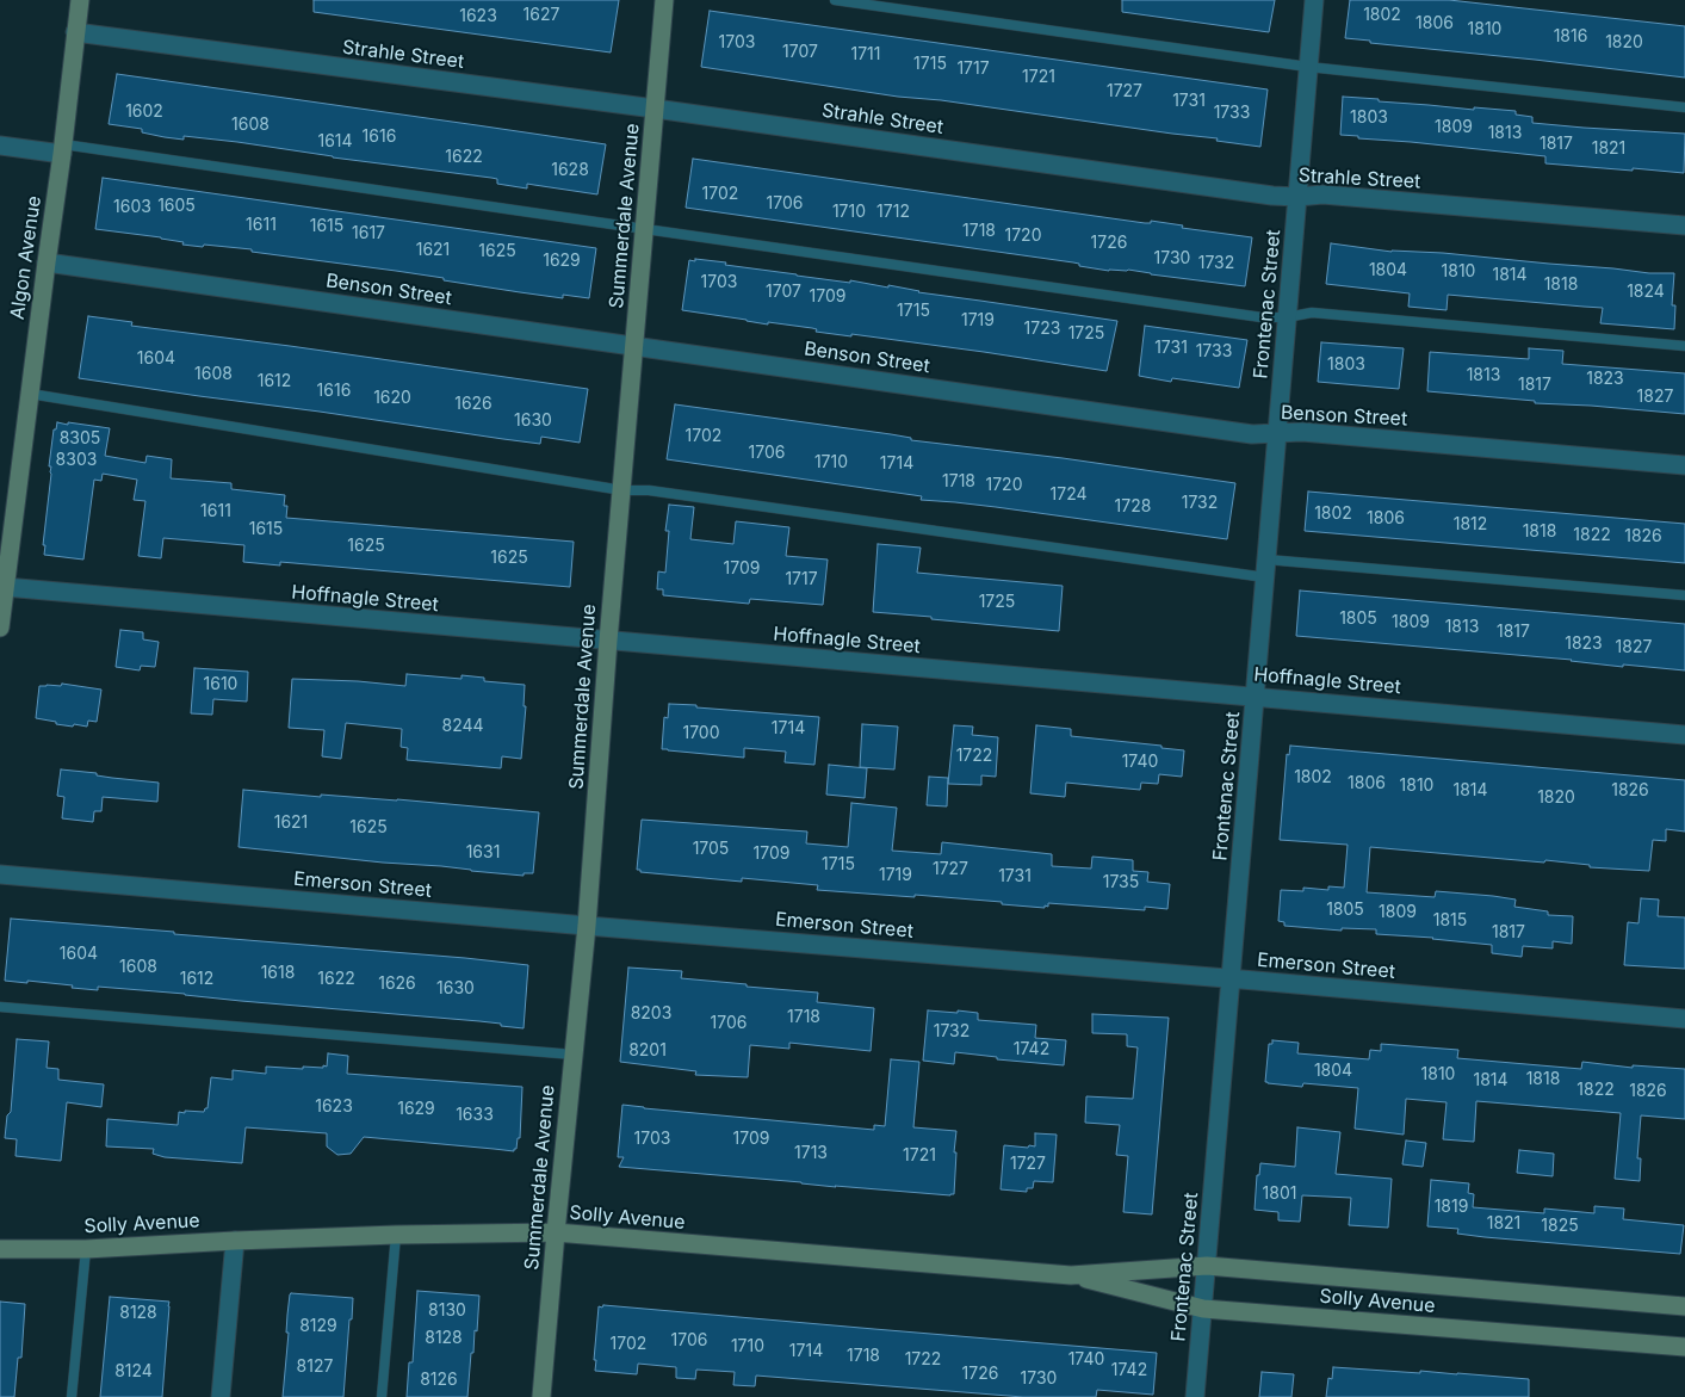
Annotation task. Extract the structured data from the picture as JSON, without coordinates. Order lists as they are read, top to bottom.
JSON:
{
  "streets": {
    "street": [
      "Strahle Street",
      "Summerdale Avenue",
      "Algon Avenue",
      "Benson Street",
      "Frontenac Street",
      "Hoffnagle Street",
      "Emerson Street",
      "Solly Avenue"
    ]
  },
  "crossings": [
    ["Strahle Street", "Summerdale Avenue"],
    ["Strahle Street", "Algon Avenue"],
    ["Strahle Street", "Frontenac Street"],
    ["Summerdale Avenue", "Benson Street"],
    ["Summerdale Avenue", "Hoffnagle Street"],
    ["Summerdale Avenue", "Emerson Street"],
    ["Summerdale Avenue", "Solly Avenue"],
    ["Algon Avenue", "Benson Street"],
    ["Algon Avenue", "Hoffnagle Street"],
    ["Benson Street", "Frontenac Street"],
    ["Frontenac Street", "Hoffnagle Street"],
    ["Frontenac Street", "Emerson Street"],
    ["Frontenac Street", "Solly Avenue"]
  ],
  "house_numbers": [
    "1627",
    "1802",
    "1623",
    "1806",
    "1810",
    "1816",
    "1703",
    "1820",
    "1707",
    "1711",
    "1715",
    "1717",
    "1721",
    "1727",
    "1731",
    "1602",
    "1733",
    "1803",
    "1608",
    "1809",
    "1813",
    "1616",
    "1614",
    "1817",
    "1821",
    "1622",
    "1628",
    "1702",
    "1706",
    "1605",
    "1603",
    "1710",
    "1712",
    "1611",
    "1615",
    "1718",
    "1617",
    "1720",
    "1726",
    "1621",
    "1625",
    "1730",
    "1629",
    "1732",
    "1804",
    "1810",
    "1814",
    "1703",
    "1818",
    "1707",
    "1824",
    "1709",
    "1715",
    "1719",
    "1723",
    "1725",
    "1731",
    "1733",
    "1604",
    "1803",
    "1608",
    "1813",
    "1823",
    "1612",
    "1817",
    "1616",
    "1827",
    "1620",
    "1626",
    "1630",
    "1702",
    "8305",
    "1706",
    "8303",
    "1710",
    "1714",
    "1718",
    "1720",
    "1724",
    "1732",
    "1728",
    "1611",
    "1802",
    "1806",
    "1812",
    "1615",
    "1818",
    "1822",
    "1826",
    "1625",
    "1625",
    "1709",
    "1717",
    "1725",
    "1805",
    "1809",
    "1813",
    "1817",
    "1823",
    "1827",
    "1610",
    "8244",
    "1714",
    "1700",
    "1722",
    "1740",
    "1802",
    "1806",
    "1810",
    "1814",
    "1826",
    "1820",
    "1621",
    "1625",
    "1705",
    "1631",
    "1709",
    "1715",
    "1727",
    "1719",
    "1731",
    "1735",
    "1805",
    "1809",
    "1815",
    "1817",
    "1604",
    "1608",
    "1618",
    "1612",
    "1622",
    "1626",
    "1630",
    "8203",
    "1718",
    "1706",
    "1732",
    "1742",
    "8201",
    "1804",
    "1810",
    "1818",
    "1814",
    "1822",
    "1826",
    "1623",
    "1629",
    "1633",
    "1703",
    "1709",
    "1713",
    "1721",
    "1727",
    "1801",
    "1819",
    "1821",
    "1825",
    "8130",
    "8128",
    "8129",
    "8128",
    "1706",
    "1702",
    "1710",
    "1714",
    "1718",
    "1722",
    "1740",
    "8127",
    "1742",
    "8124",
    "1726",
    "1730",
    "8126"
  ]
}
